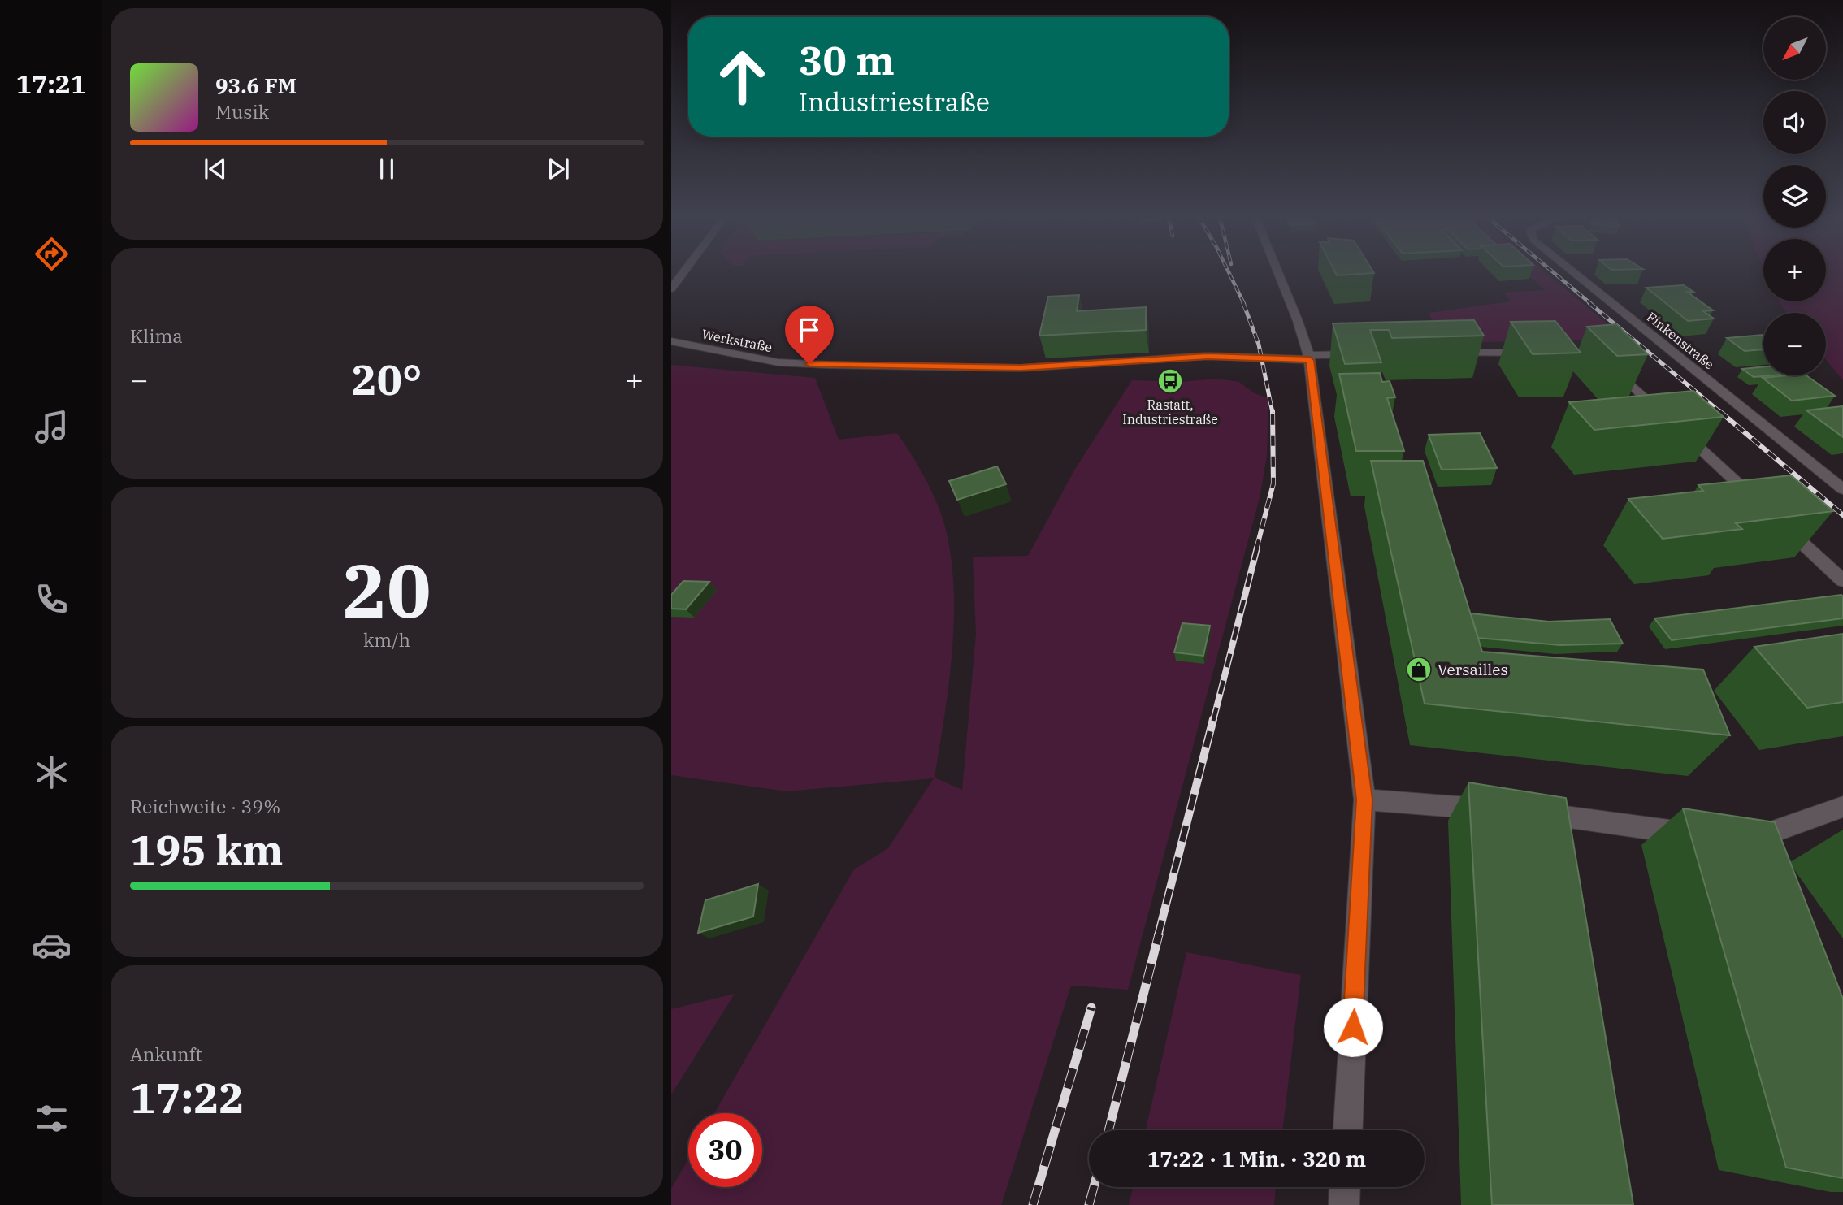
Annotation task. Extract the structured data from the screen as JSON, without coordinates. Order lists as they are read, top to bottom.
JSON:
{
  "streets": {
    "street": ["Werkstraße", "Finkenstraße"]
  },
  "places": {
    "bus stop": ["Rastatt, Industriestraße"],
    "shop": ["Versailles"]
  },
  "north": "bottom left",
  "page": {
    "tabs": "17:21",
    "map_buttons": ["+", "−"],
    "turn": ["30 m", "Industriestraße"],
    "song": ["93.6 FM", "Musik"],
    "tile": [
      "Klima",
      ["20", "km/h"],
      ["Reichweite · 39%", "195 km"],
      ["Ankunft", "17:22"]
    ],
    "heat": ["−", "20°", "+"],
    "limit": "30",
    "trip": "17:22 · 1 Min. · 320 m"
  }
}
